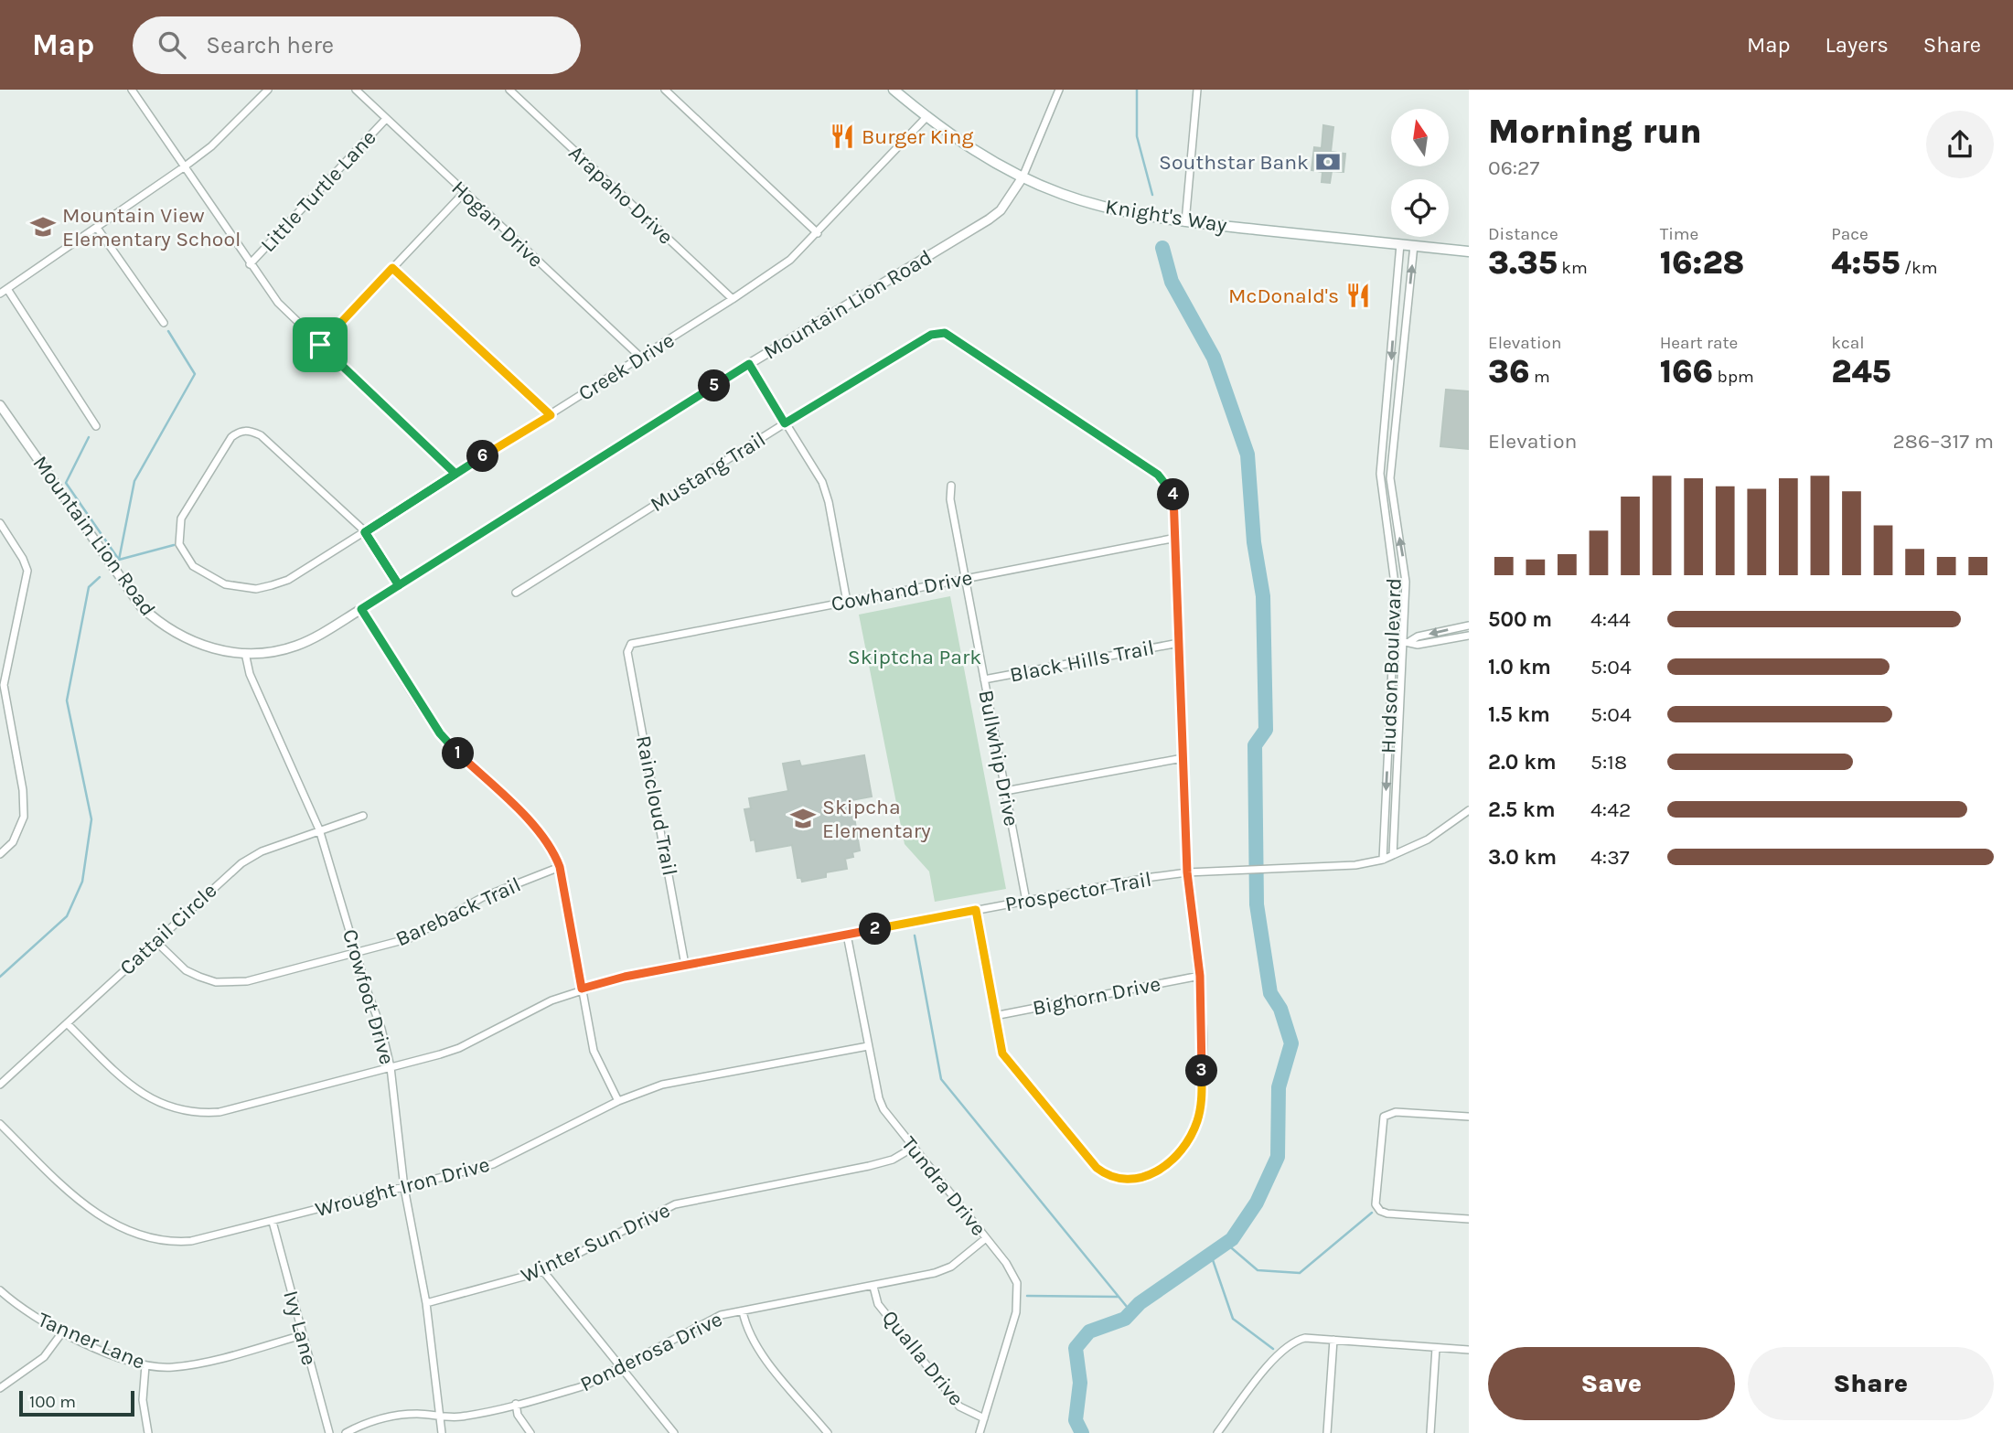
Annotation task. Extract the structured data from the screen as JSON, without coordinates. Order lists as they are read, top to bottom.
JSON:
{
  "streets": {
    "main road": ["Knight's Way"],
    "street": [
      "Little Turtle Lane",
      "Arapaho Drive",
      "Hogan Drive",
      "Mountain Lion Road",
      "Creek Drive",
      "Mustang Trail",
      "Cowhand Drive",
      "Black Hills Trail",
      "Hudson Boulevard",
      "Bullwhip Drive",
      "Raincloud Trail",
      "Prospector Trail",
      "Bareback Trail",
      "Cattail Circle",
      "Bighorn Drive",
      "Crowfoot Drive",
      "Tundra Drive",
      "Wrought Iron Drive",
      "Winter Sun Drive",
      "Ivy Lane",
      "Tanner Lane",
      "Ponderosa Drive",
      "Qualla Drive"
    ]
  },
  "crossings": [
    ["Little Turtle Lane", "Hogan Drive"],
    ["Arapaho Drive", "Creek Drive"],
    ["Knight's Way", "Mountain Lion Road"],
    ["Knight's Way", "Creek Drive"],
    ["Knight's Way", "Hudson Boulevard"],
    ["Hogan Drive", "Creek Drive"],
    ["Mountain Lion Road", "Crowfoot Drive"],
    ["Mustang Trail", "Cowhand Drive"],
    ["Mustang Trail", "Black Hills Trail"],
    ["Mustang Trail", "Prospector Trail"],
    ["Mustang Trail", "Bighorn Drive"],
    ["Cowhand Drive", "Bullwhip Drive"],
    ["Cowhand Drive", "Raincloud Trail"],
    ["Black Hills Trail", "Bullwhip Drive"],
    ["Hudson Boulevard", "Prospector Trail"],
    ["Bullwhip Drive", "Prospector Trail"],
    ["Raincloud Trail", "Prospector Trail"],
    ["Prospector Trail", "Cattail Circle"],
    ["Prospector Trail", "Crowfoot Drive"],
    ["Prospector Trail", "Tundra Drive"],
    ["Bareback Trail", "Cattail Circle"],
    ["Bareback Trail", "Crowfoot Drive"],
    ["Cattail Circle", "Crowfoot Drive"],
    ["Crowfoot Drive", "Wrought Iron Drive"],
    ["Crowfoot Drive", "Winter Sun Drive"],
    ["Crowfoot Drive", "Ponderosa Drive"],
    ["Tundra Drive", "Wrought Iron Drive"],
    ["Tundra Drive", "Winter Sun Drive"],
    ["Tundra Drive", "Ponderosa Drive"],
    ["Tundra Drive", "Qualla Drive"],
    ["Wrought Iron Drive", "Ivy Lane"],
    ["Ivy Lane", "Tanner Lane"],
    ["Ponderosa Drive", "Qualla Drive"]
  ],
  "parks": ["Skiptcha Park"],
  "places": {
    "restaurant": ["Burger King", "McDonald's"],
    "bank": ["Southstar Bank"],
    "school or university": ["Mountain View Elementary School", "Skipcha Elementary"]
  },
  "scale_bar": "100 m",
  "north": "top",
  "page": {
    "header": "Map",
    "search": "Search here",
    "nav": ["Map", "Layers", "Share"],
    "heading": ["Morning run", "06:27"],
    "stats": [
      ["Distance", "3.35 km"],
      ["Time", "16:28"],
      ["Pace", "4:55 /km"],
      ["Elevation", "36 m"],
      ["Heart rate", "166 bpm"],
      ["kcal", "245"]
    ],
    "pins": [
      "5",
      "6",
      "4",
      "1",
      "2",
      "3"
    ],
    "chart": ["Elevation", "286–317 m"],
    "list": [
      {
        "name": "500 m",
        "note": "4:44"
      },
      {
        "name": "1.0 km",
        "note": "5:04"
      },
      {
        "name": "1.5 km",
        "note": "5:04"
      },
      {
        "name": "2.0 km",
        "note": "5:18"
      },
      {
        "name": "2.5 km",
        "note": "4:42"
      },
      {
        "name": "3.0 km",
        "note": "4:37"
      }
    ],
    "buttons": ["Save", "Share"],
    "scale": "100 m"
  }
}
